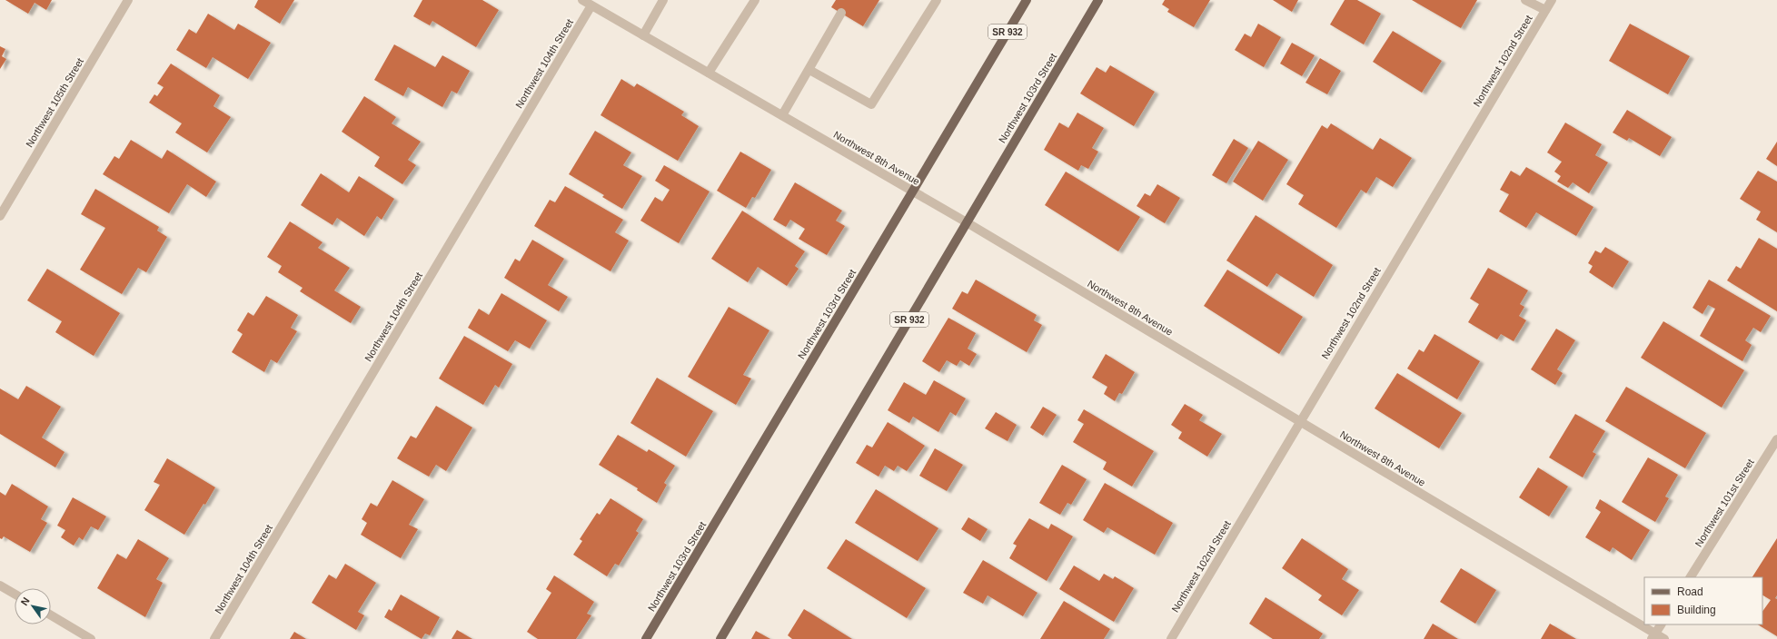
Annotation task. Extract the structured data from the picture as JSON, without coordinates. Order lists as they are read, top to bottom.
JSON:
{
  "streets": {
    "main road": ["SR 932", "Northwest 103rd Street"],
    "street": [
      "Northwest 102nd Street",
      "Northwest 104th Street",
      "Northwest 105th Street",
      "Northwest 8th Avenue",
      "Northwest 101st Street"
    ]
  },
  "crossings": [
    ["Northwest 102nd Street", "Northwest 8th Avenue"],
    ["Northwest 104th Street", "Northwest 8th Avenue"],
    ["Northwest 103rd Street", "Northwest 8th Avenue"]
  ],
  "legend": ["Road", "Building"],
  "north": "top left"
}
